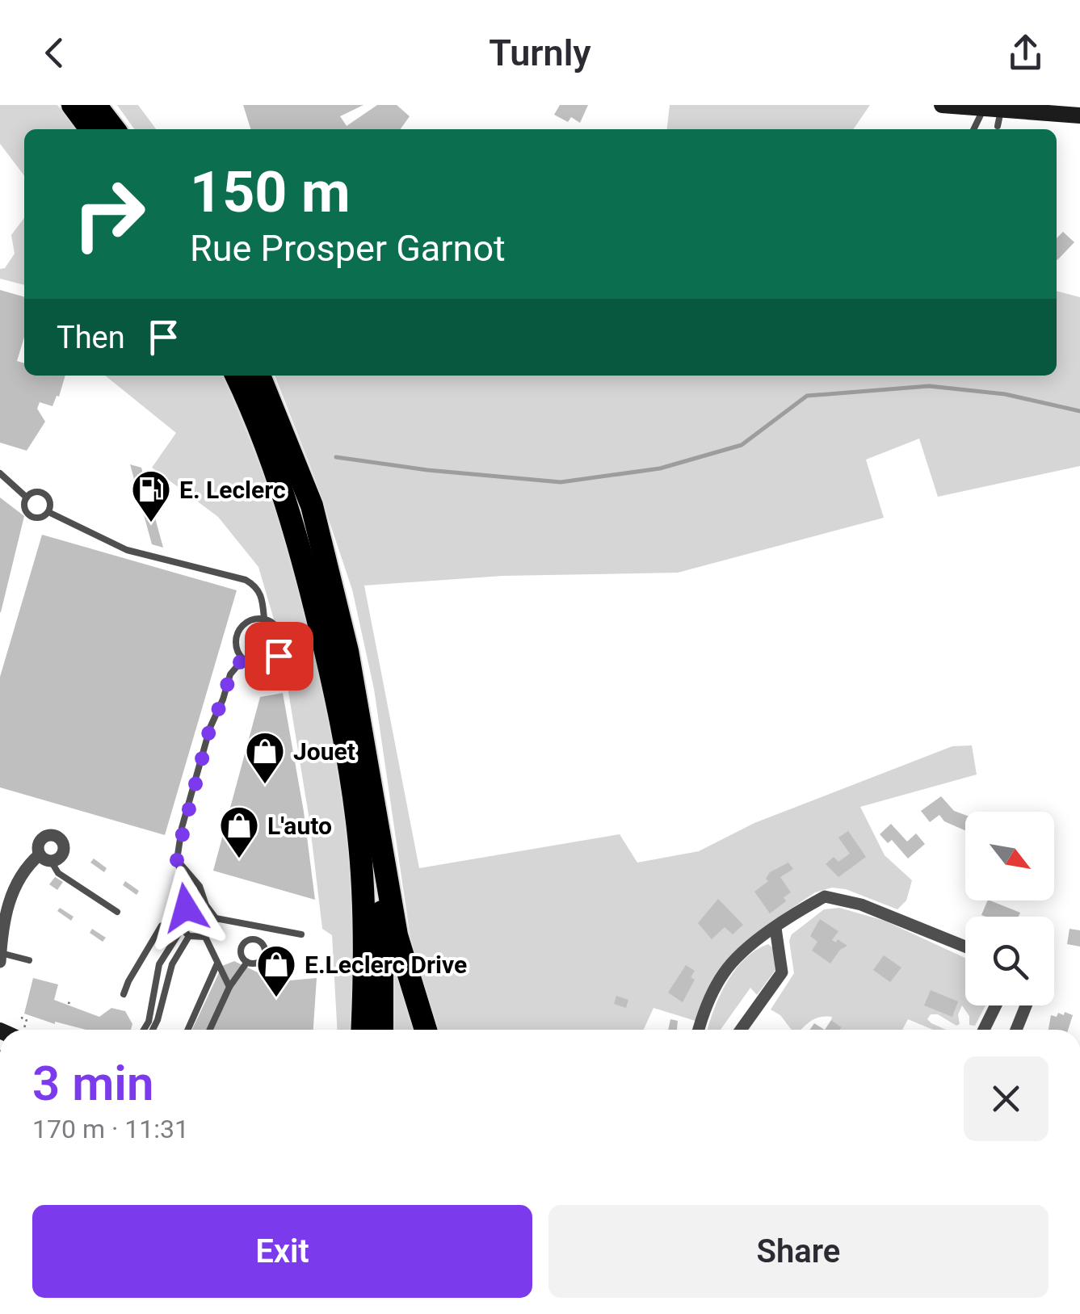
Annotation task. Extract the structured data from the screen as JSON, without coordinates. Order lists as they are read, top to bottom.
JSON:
{
  "places": {
    "fuel station": ["E. Leclerc"],
    "shop": ["Jouet", "L'auto", "E.Leclerc Drive"]
  },
  "north": "bottom right",
  "page": {
    "header": "Turnly",
    "turn": ["150 m", "Rue Prosper Garnot"],
    "then": "Then",
    "heading": ["3 min", "170 m · 11:31"],
    "buttons": ["Exit", "Share"]
  }
}
